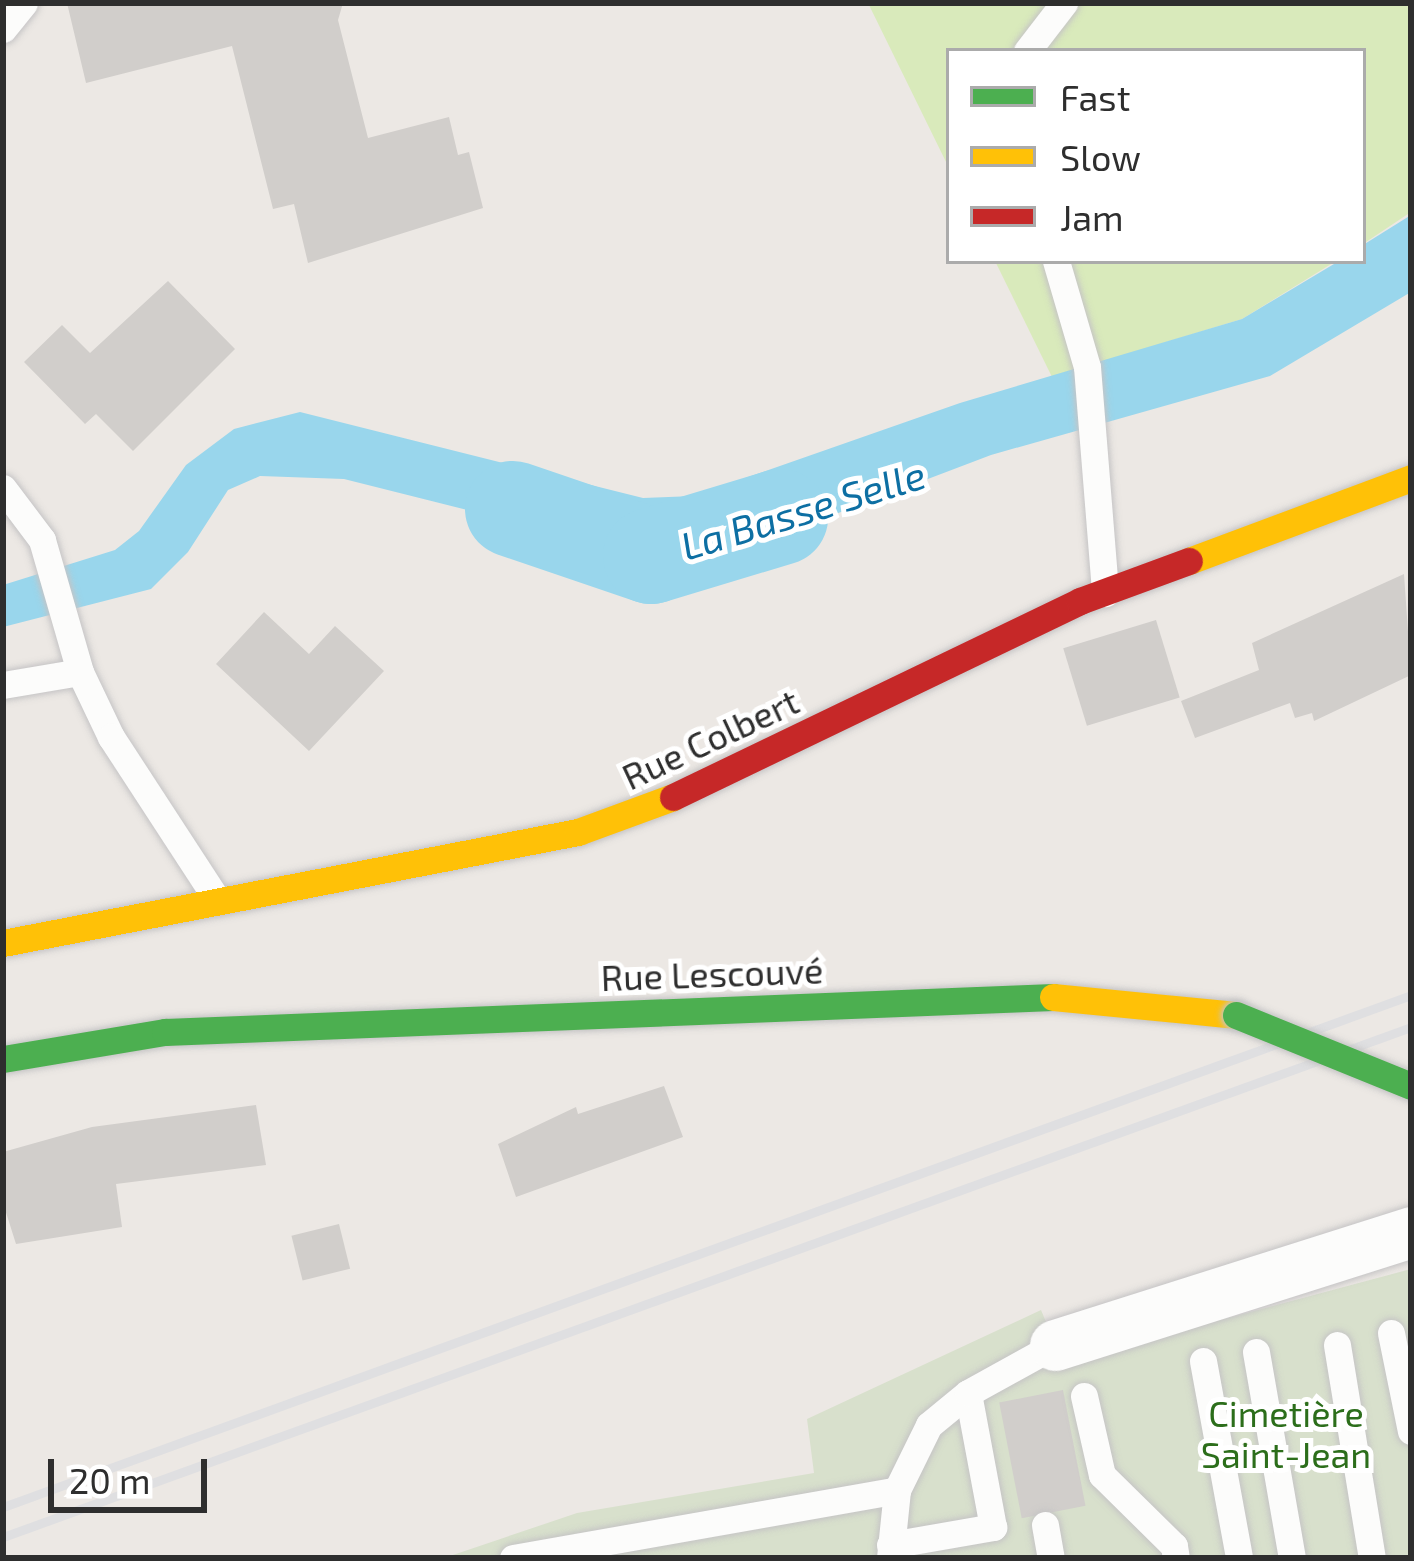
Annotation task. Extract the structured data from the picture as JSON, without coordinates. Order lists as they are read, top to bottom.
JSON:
{
  "streets": {
    "street": ["Rue Colbert", "Rue Lescouvé"]
  },
  "water": ["La Basse Selle"],
  "parks": ["Cimetière Saint-Jean"],
  "legend": ["Fast", "Slow", "Jam"],
  "scale_bar": "20 m"
}
